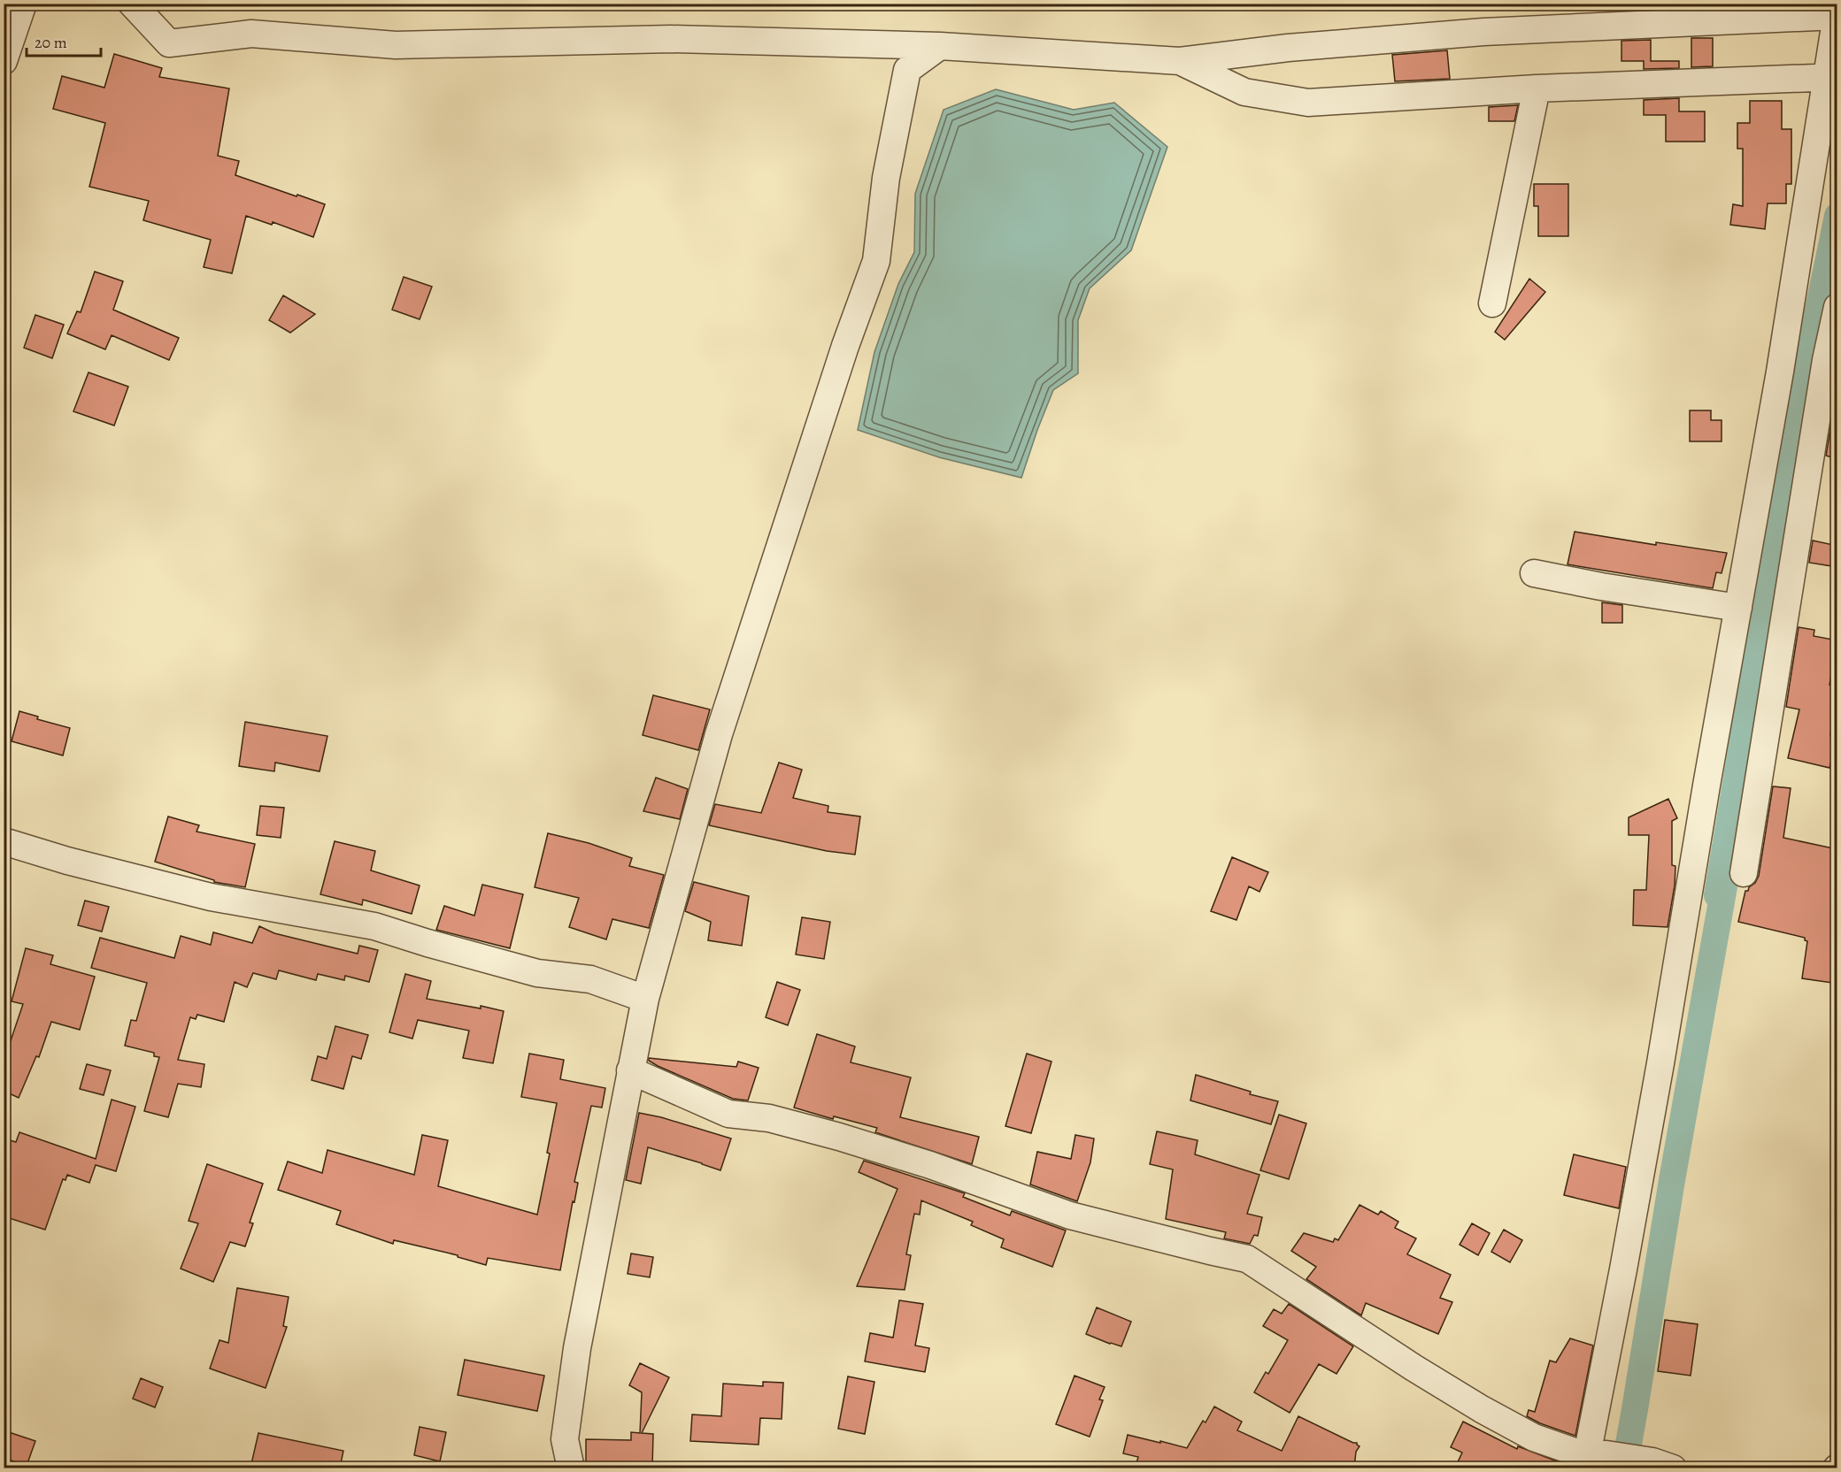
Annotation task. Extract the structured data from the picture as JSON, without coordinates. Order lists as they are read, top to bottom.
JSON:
{
  "scale_bar": "20 m"
}
